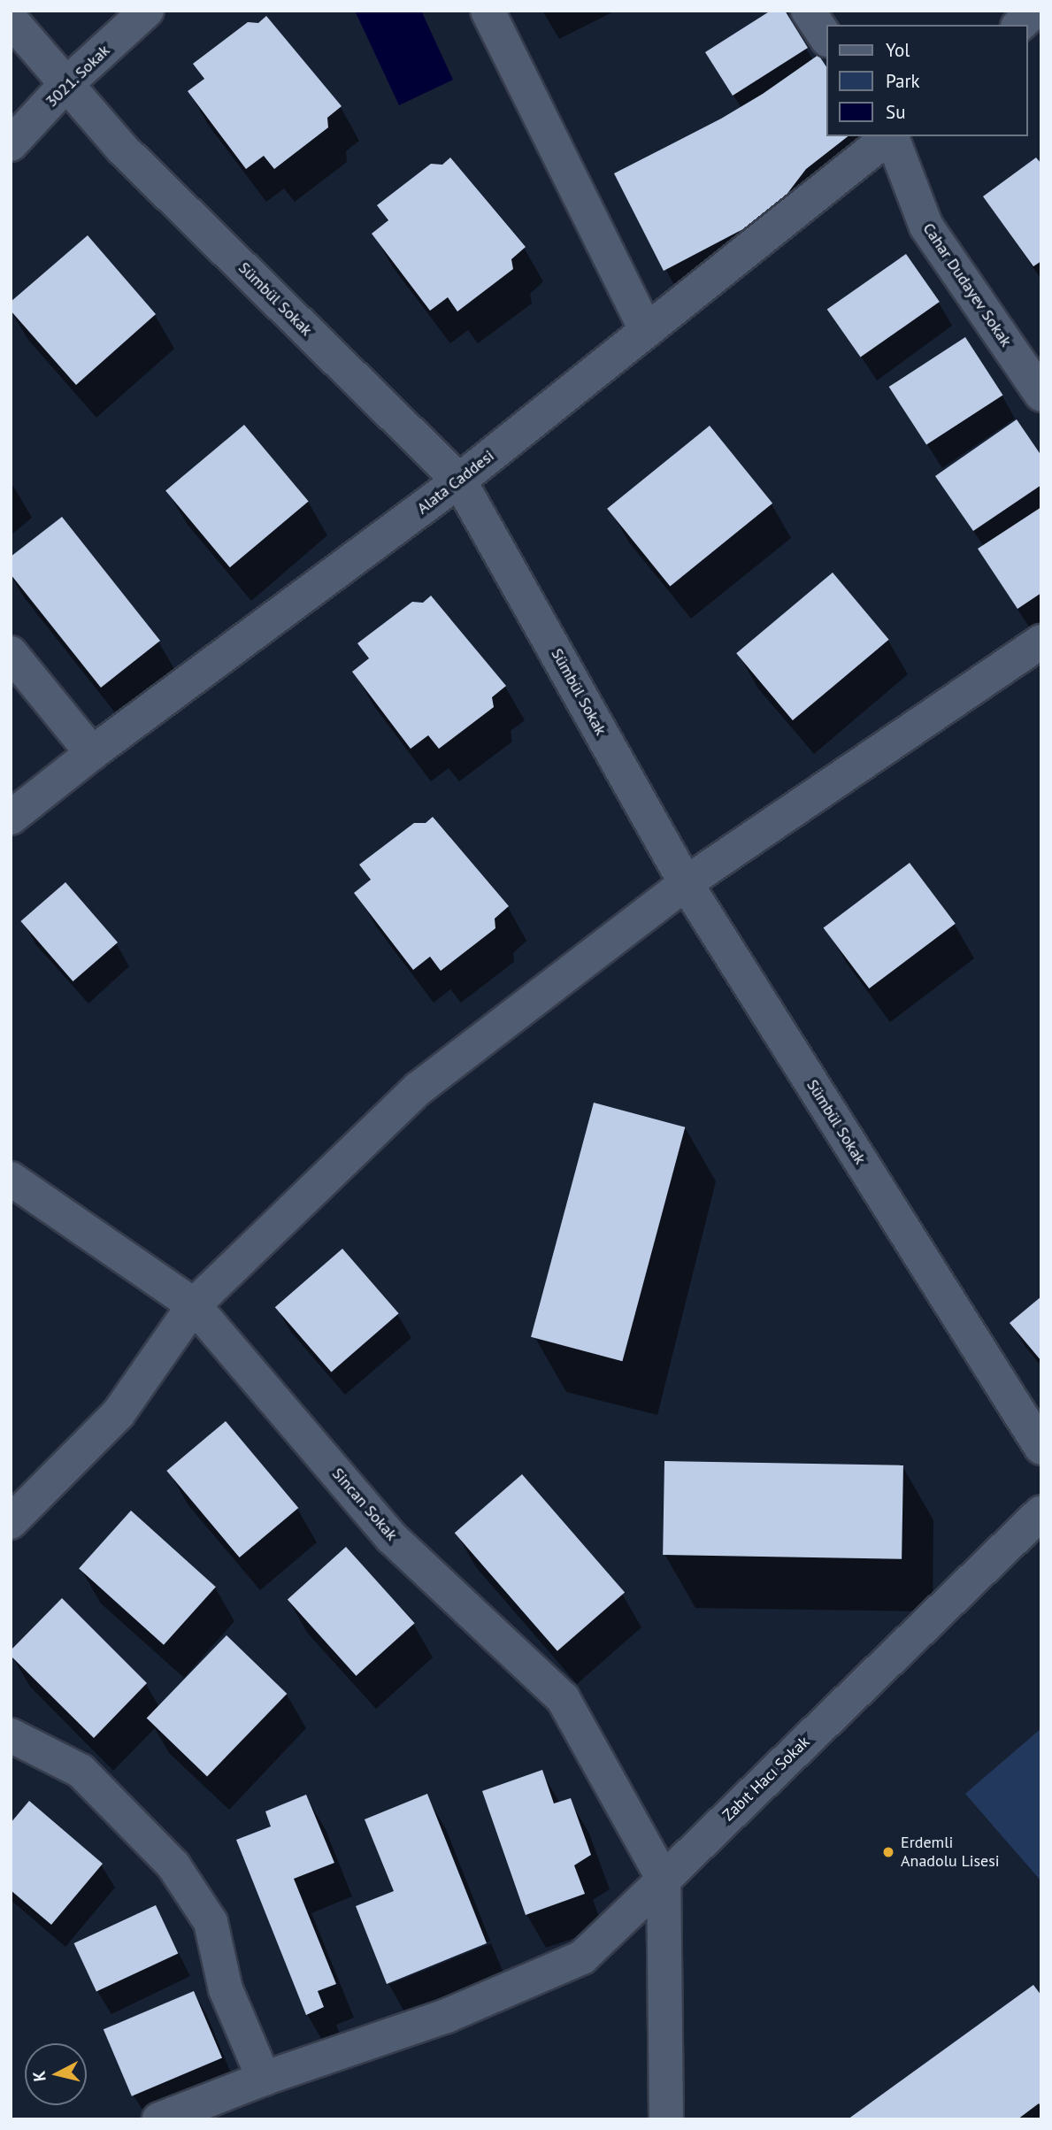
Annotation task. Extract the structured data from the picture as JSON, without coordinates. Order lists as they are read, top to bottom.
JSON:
{
  "streets": {
    "street": [
      "3021. Sokak",
      "Cahar Dudayev Sokak",
      "Sümbül Sokak",
      "Alata Caddesi",
      "Sincan Sokak",
      "Zabıt Hacı Sokak"
    ]
  },
  "crossings": [
    ["3021. Sokak", "Sümbül Sokak"],
    ["Sümbül Sokak", "Alata Caddesi"],
    ["Sincan Sokak", "Zabıt Hacı Sokak"]
  ],
  "places": ["Erdemli Anadolu Lisesi"],
  "legend": ["Yol", "Park", "Su"],
  "north": "left"
}
